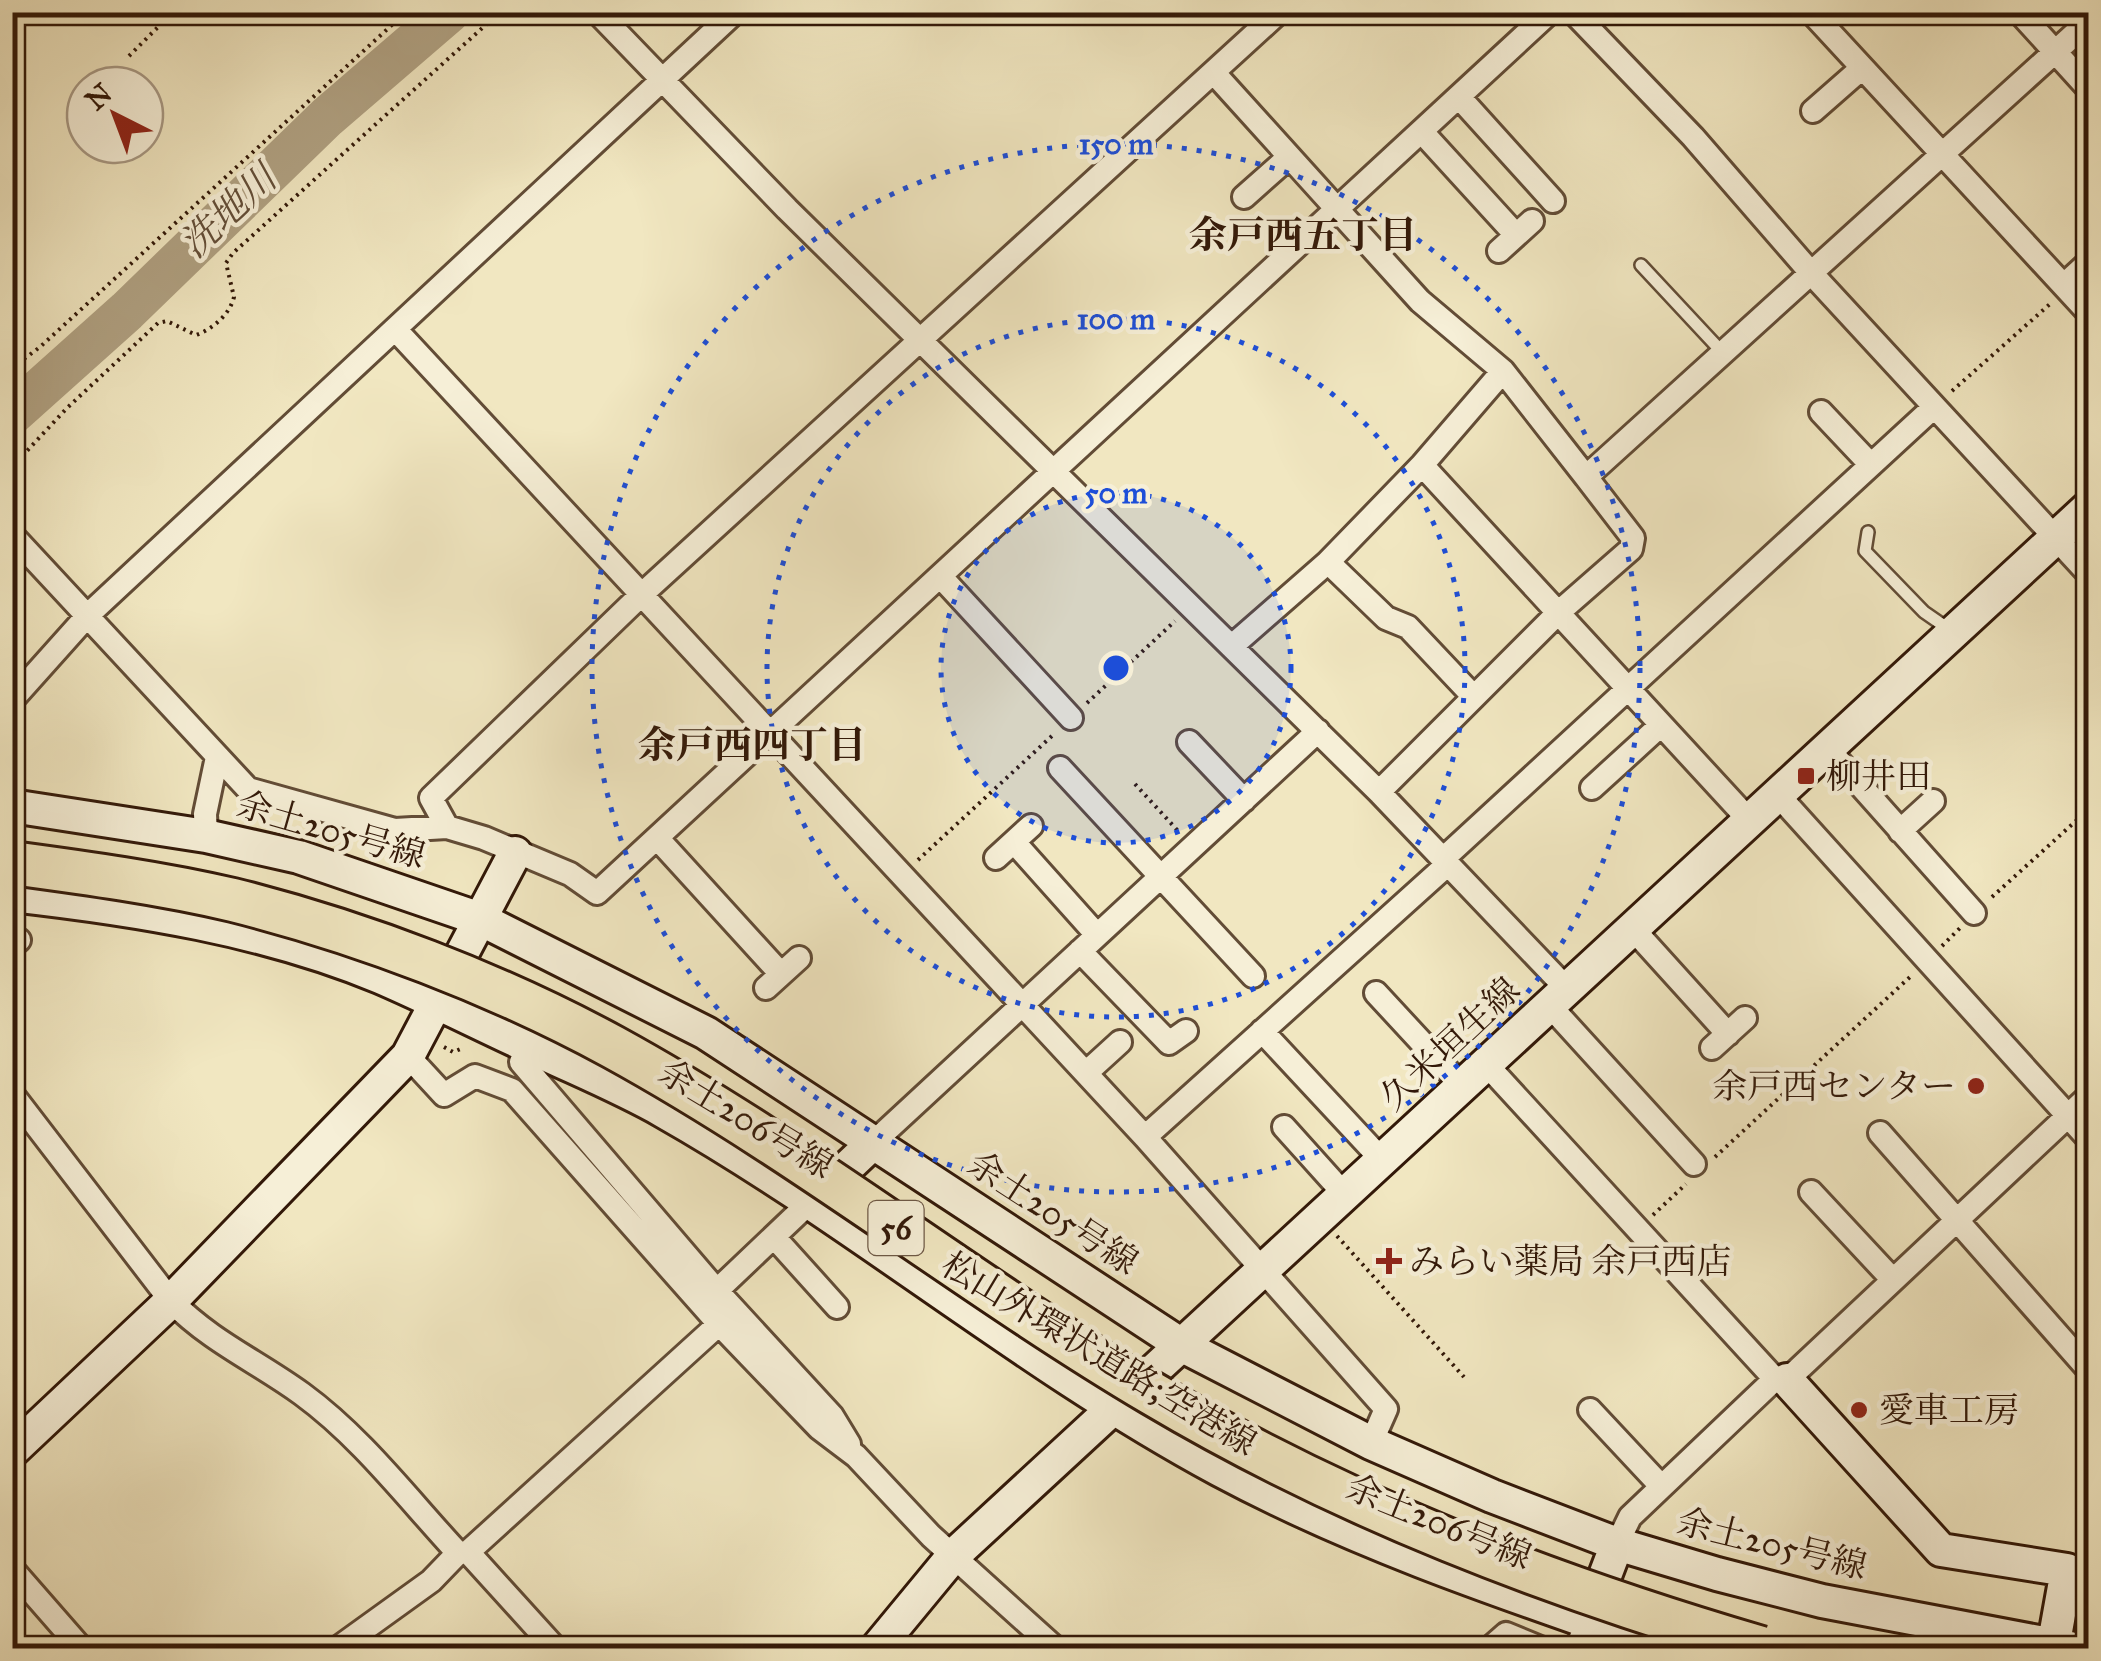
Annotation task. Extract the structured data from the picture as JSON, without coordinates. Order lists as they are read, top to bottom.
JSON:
{
  "streets": {
    "highway": ["56", "松山外環状道路;空港線"],
    "street": ["余土205号線", "久米垣生線", "余土206号線"]
  },
  "crossings": [
    ["余土205号線", "久米垣生線"],
    ["久米垣生線", "余土206号線"]
  ],
  "districts": ["余戸西五丁目", "余戸西四丁目"],
  "water": ["洗地川"],
  "places": {
    "transit": ["柳井田"],
    "other": ["余戸西センター", "愛車工房"],
    "health": ["みらい薬局 余戸西店"]
  },
  "north": "top left",
  "rings": ["150 m", "100 m", "50 m"]
}
